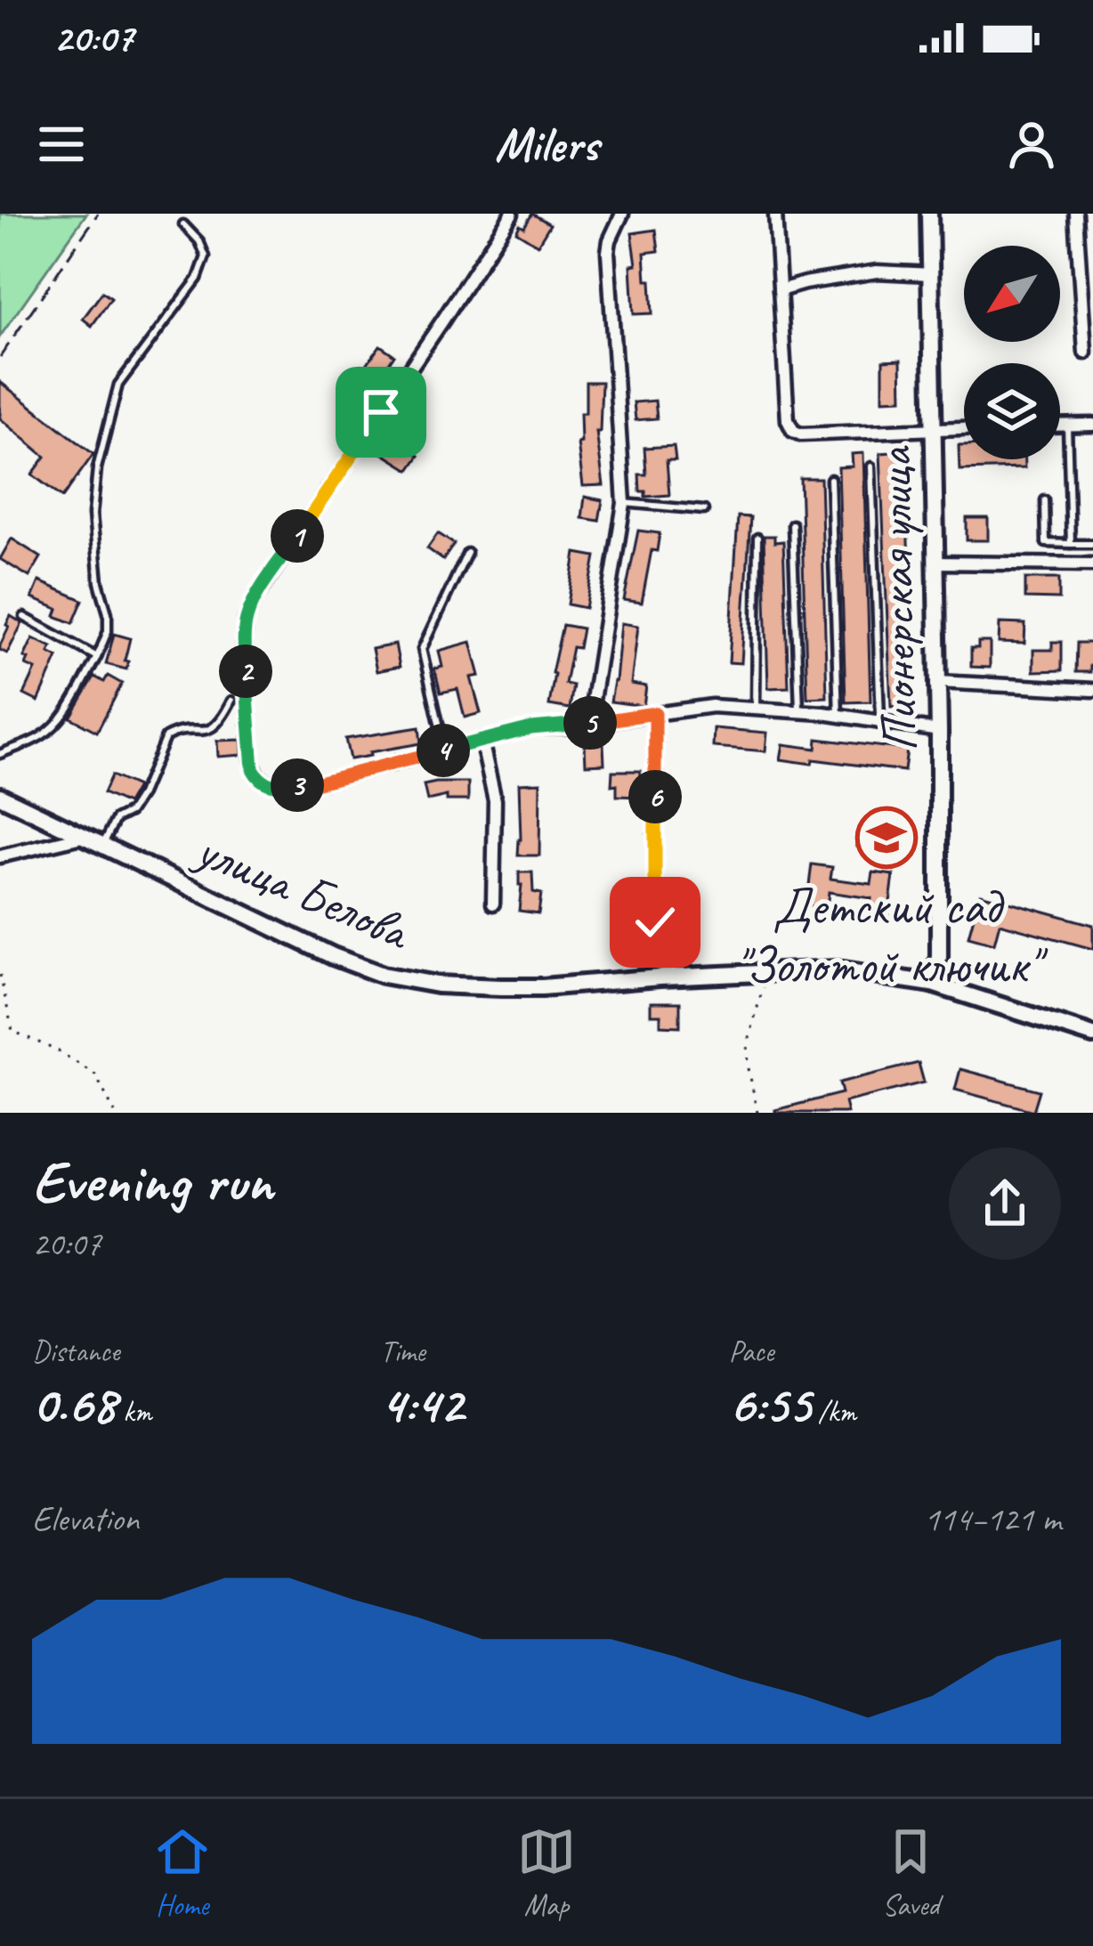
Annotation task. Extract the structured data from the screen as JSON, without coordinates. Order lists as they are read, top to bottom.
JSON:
{
  "streets": {
    "main road": ["Пионерская улица", "улица Белова"]
  },
  "crossings": [
    ["Пионерская улица", "улица Белова"]
  ],
  "places": {
    "school or university": ["Детский сад \"Золотой ключик\""]
  },
  "north": "bottom left",
  "page": {
    "status": "20:07",
    "header": "Milers",
    "pins": [
      "1",
      "2",
      "5",
      "4",
      "3",
      "6"
    ],
    "heading": ["Evening run", "20:07"],
    "stats": [
      ["Distance", "0.68 km"],
      ["Time", "4:42"],
      ["Pace", "6:55 /km"]
    ],
    "chart": ["Elevation", "114–121 m"],
    "tabs": ["Home", "Map", "Saved"]
  }
}
